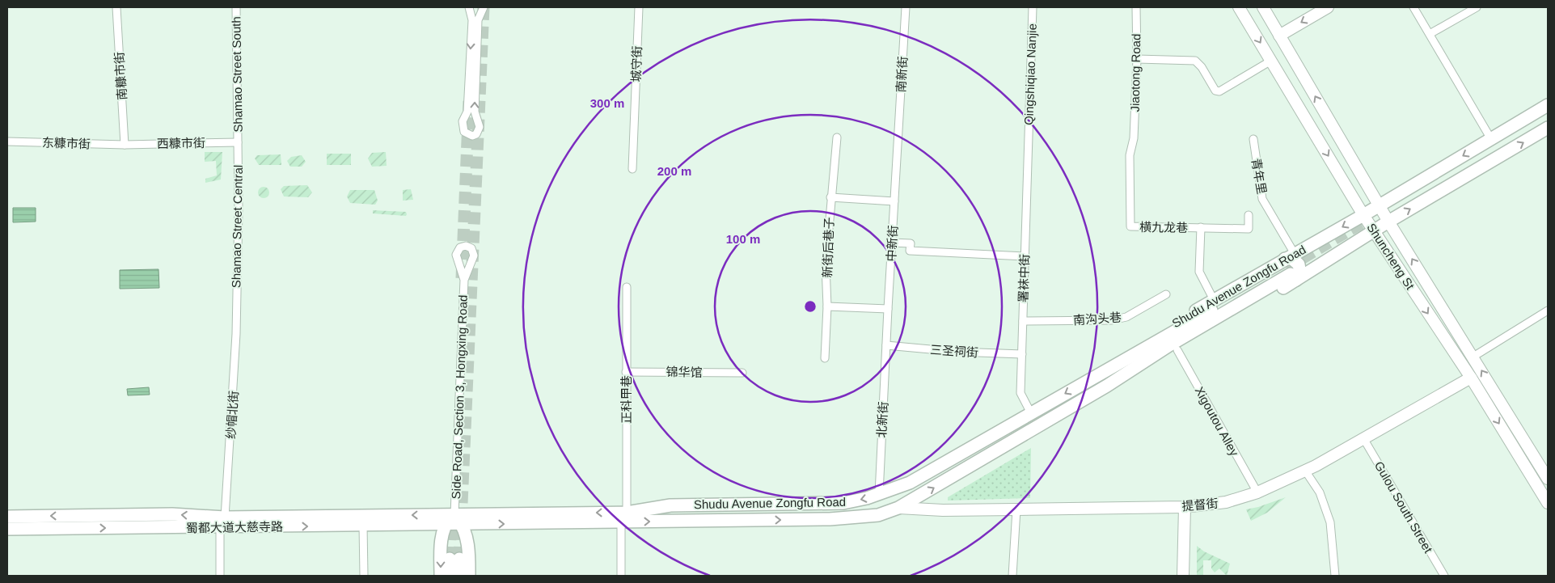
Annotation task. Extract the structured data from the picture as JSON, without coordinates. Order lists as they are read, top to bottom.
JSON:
{
  "streets": {
    "main road": [
      "Shuncheng St",
      "Shudu Avenue Zongfu Road",
      "提督街",
      "蜀都大道大慈寺路"
    ],
    "street": [
      "城守街",
      "Jiaotong Road",
      "Shamao Street South",
      "南新街",
      "Qingshiqiao Nanjie",
      "南糠市街",
      "东糠市街",
      "西糠市街",
      "青年里",
      "Shamao Street Central",
      "横九龙巷",
      "中新街",
      "新街后巷子",
      "署袜中街",
      "南沟头巷",
      "三圣祠街",
      "锦华馆",
      "Side Road, Section 3, Hongxing Road",
      "正科甲巷",
      "纱帽北街",
      "北新街",
      "Xigoutou Alley",
      "Gulou South Street"
    ]
  },
  "crossings": [
    ["Jiaotong Road", "横九龙巷"],
    ["Shamao Street South", "西糠市街"],
    ["Shamao Street South", "Shamao Street Central"],
    ["南新街", "中新街"],
    ["Qingshiqiao Nanjie", "署袜中街"],
    ["南糠市街", "东糠市街"],
    ["南糠市街", "西糠市街"],
    ["东糠市街", "西糠市街"],
    ["西糠市街", "Shamao Street Central"],
    ["青年里", "Shudu Avenue Zongfu Road"],
    ["Shamao Street Central", "纱帽北街"],
    ["中新街", "三圣祠街"],
    ["中新街", "北新街"],
    ["Shuncheng St", "Shudu Avenue Zongfu Road"],
    ["Shuncheng St", "提督街"],
    ["署袜中街", "Shudu Avenue Zongfu Road"],
    ["署袜中街", "南沟头巷"],
    ["署袜中街", "三圣祠街"],
    ["Shudu Avenue Zongfu Road", "Side Road, Section 3, Hongxing Road"],
    ["Shudu Avenue Zongfu Road", "正科甲巷"],
    ["Shudu Avenue Zongfu Road", "北新街"],
    ["Shudu Avenue Zongfu Road", "Xigoutou Alley"],
    ["Shudu Avenue Zongfu Road", "提督街"],
    ["Shudu Avenue Zongfu Road", "蜀都大道大慈寺路"],
    ["三圣祠街", "北新街"],
    ["锦华馆", "正科甲巷"],
    ["Side Road, Section 3, Hongxing Road", "蜀都大道大慈寺路"],
    ["纱帽北街", "蜀都大道大慈寺路"],
    ["Xigoutou Alley", "提督街"],
    ["提督街", "Gulou South Street"]
  ],
  "rings": ["300 m", "200 m", "100 m"]
}
